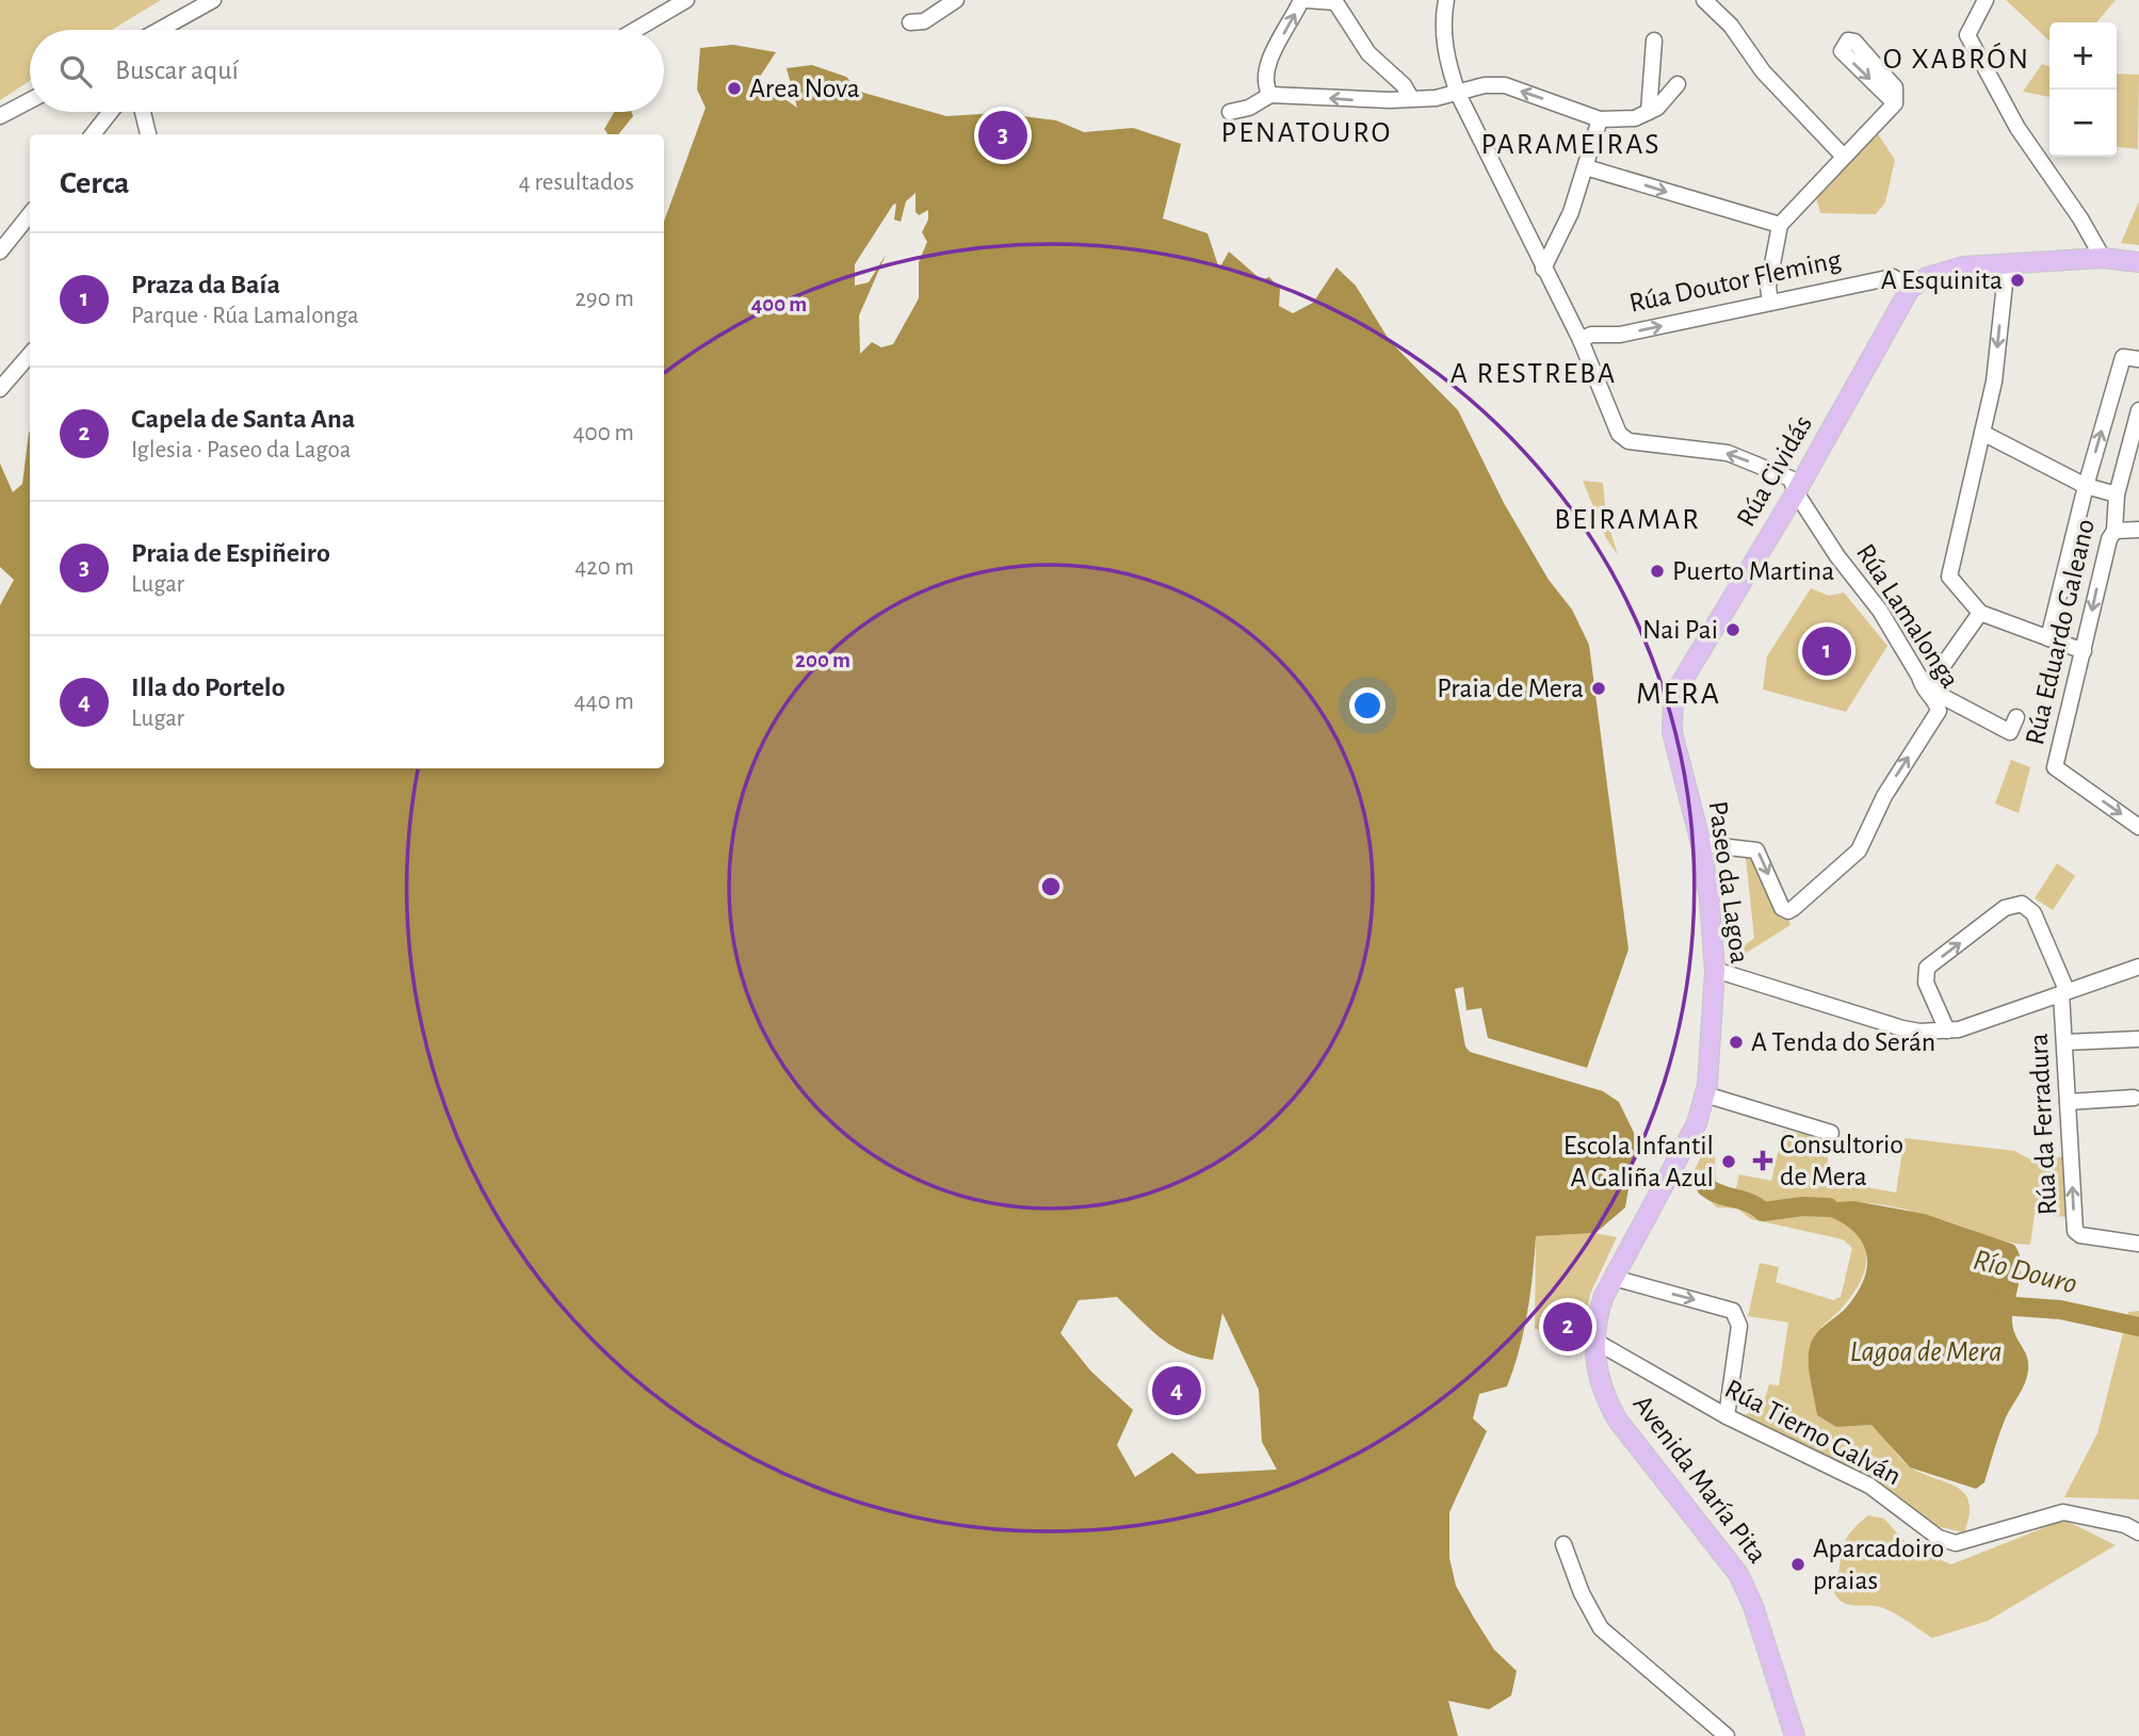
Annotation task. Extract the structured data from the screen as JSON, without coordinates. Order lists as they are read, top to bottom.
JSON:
{
  "streets": {
    "main road": [
      "Rúa Doutor Fleming",
      "Rúa Cividás",
      "Paseo da Lagoa",
      "Avenida María Pita"
    ],
    "street": [
      "Rúa Lamalonga",
      "Rúa Eduardo Galeano",
      "Rúa da Ferradura",
      "Rúa Tierno Galván"
    ]
  },
  "crossings": [
    ["Rúa Doutor Fleming", "Rúa Cividás"],
    ["Rúa Doutor Fleming", "Rúa Lamalonga"],
    ["Rúa Cividás", "Rúa Lamalonga"],
    ["Rúa Cividás", "Paseo da Lagoa"],
    ["Rúa Lamalonga", "Paseo da Lagoa"],
    ["Paseo da Lagoa", "Rúa Tierno Galván"],
    ["Paseo da Lagoa", "Avenida María Pita"],
    ["Rúa Tierno Galván", "Avenida María Pita"]
  ],
  "districts": [
    "O XABRÓN",
    "PENATOURO",
    "PARAMEIRAS",
    "A RESTREBA",
    "BEIRAMAR",
    "MERA"
  ],
  "water": ["Río Douro", "Lagoa de Mera"],
  "places": {
    "other": [
      "Area Nova",
      "A Esquinita",
      "Puerto Martina",
      "Nai Pai",
      "Praia de Mera",
      "A Tenda do Serán",
      "Escola Infantil A Galiña Azul",
      "Aparcadoiro praias"
    ],
    "health": ["Consultorio de Mera"]
  },
  "page": {
    "map_buttons": ["+", "−"],
    "search": "Buscar aquí",
    "pins": [
      "3",
      "1",
      "2",
      "4"
    ],
    "heading": ["Cerca", "4 resultados"],
    "list": [
      {
        "mark": "1",
        "name": "Praza da Baía",
        "note": "Parque · Rúa Lamalonga",
        "value": "290 m"
      },
      {
        "mark": "2",
        "name": "Capela de Santa Ana",
        "note": "Iglesia · Paseo da Lagoa",
        "value": "400 m"
      },
      {
        "mark": "3",
        "name": "Praia de Espiñeiro",
        "note": "Lugar",
        "value": "420 m"
      },
      {
        "mark": "4",
        "name": "Illa do Portelo",
        "note": "Lugar",
        "value": "440 m"
      }
    ]
  },
  "rings": ["400 m", "200 m"]
}
